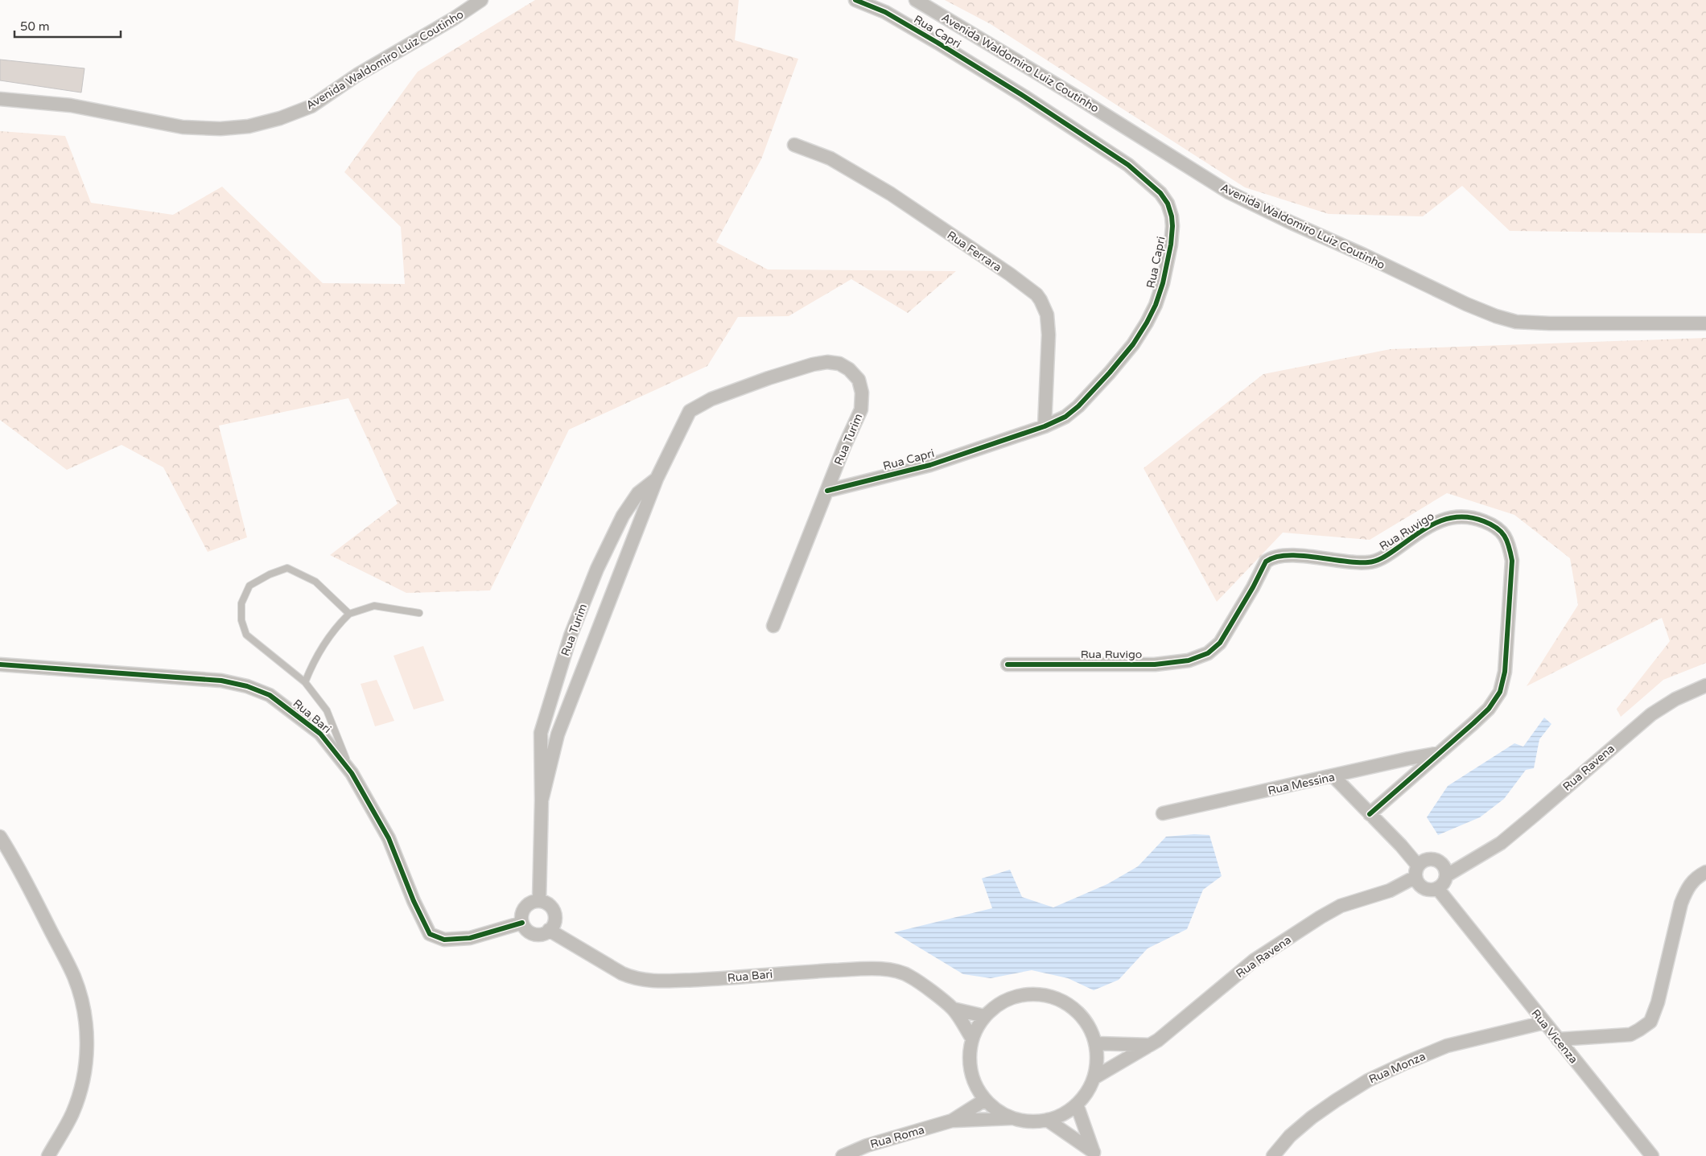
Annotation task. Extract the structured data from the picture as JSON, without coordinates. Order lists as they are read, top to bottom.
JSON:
{
  "streets": {
    "street": [
      "Rua Capri",
      "Avenida Waldomiro Luiz Coutinho",
      "Rua Ferrara",
      "Rua Turim",
      "Rua Ruvigo",
      "Rua Bari",
      "Rua Ravena",
      "Rua Messina",
      "Rua Vicenza",
      "Rua Monza",
      "Rua Roma"
    ]
  },
  "crossings": [
    ["Rua Capri", "Rua Ferrara"],
    ["Rua Capri", "Rua Turim"],
    ["Rua Turim", "Rua Bari"],
    ["Rua Ruvigo", "Rua Messina"],
    ["Rua Bari", "Rua Ravena"],
    ["Rua Bari", "Rua Roma"],
    ["Rua Ravena", "Rua Vicenza"],
    ["Rua Ravena", "Rua Roma"],
    ["Rua Vicenza", "Rua Monza"]
  ],
  "scale_bar": "50 m"
}
